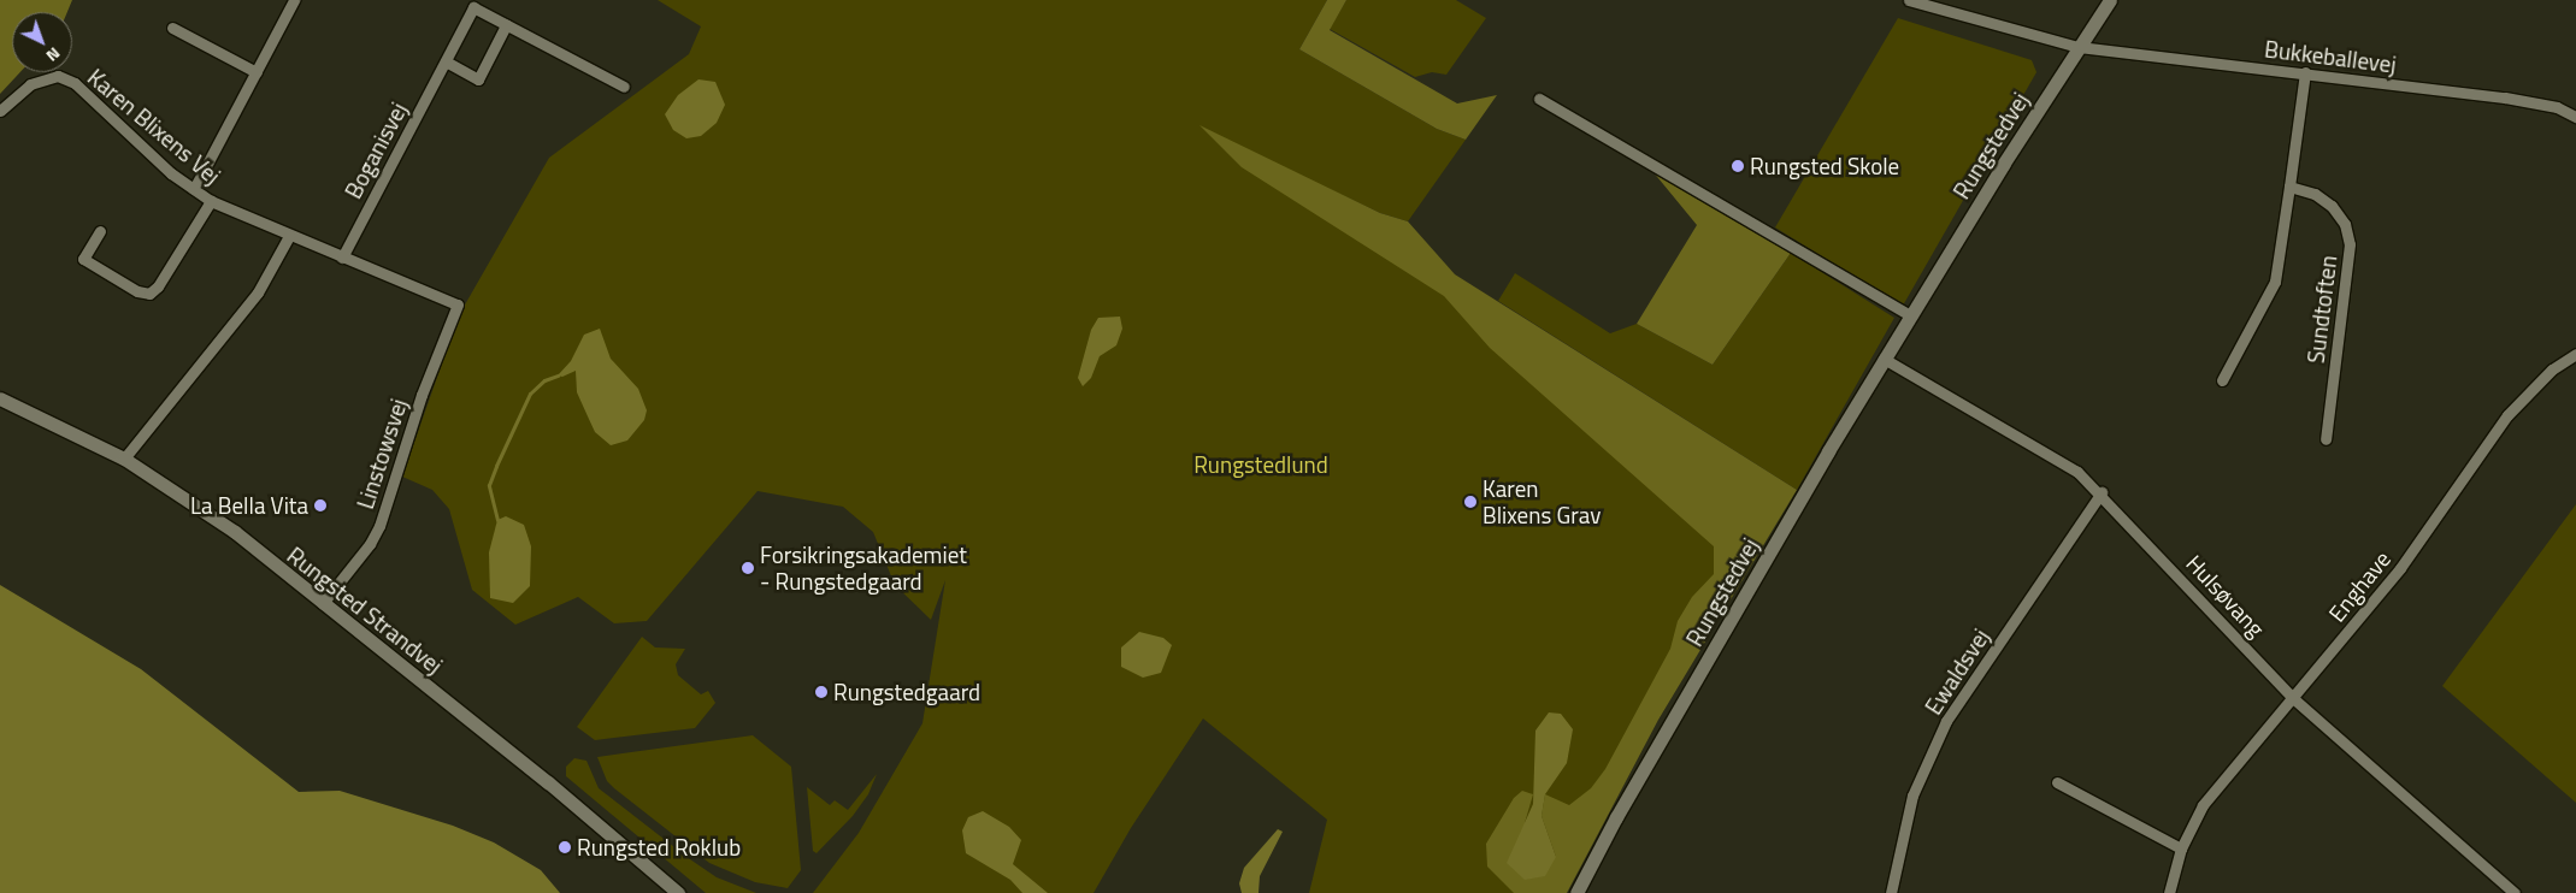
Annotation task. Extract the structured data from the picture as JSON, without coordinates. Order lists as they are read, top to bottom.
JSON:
{
  "streets": {
    "main road": ["Rungstedvej", "Rungsted Strandvej"],
    "street": [
      "Bukkeballevej",
      "Karen Blixens Vej",
      "Boganisvej",
      "Sundtoften",
      "Linstowsvej",
      "Enghave",
      "Hulsøvang",
      "Ewaldsvej"
    ]
  },
  "crossings": [
    ["Bukkeballevej", "Rungstedvej"],
    ["Karen Blixens Vej", "Boganisvej"],
    ["Karen Blixens Vej", "Linstowsvej"],
    ["Rungstedvej", "Hulsøvang"],
    ["Linstowsvej", "Rungsted Strandvej"],
    ["Enghave", "Hulsøvang"],
    ["Hulsøvang", "Ewaldsvej"]
  ],
  "parks": ["Rungstedlund"],
  "places": [
    "Rungsted Skole",
    "Karen Blixens Grav",
    "La Bella Vita",
    "Forsikringsakademiet - Rungstedgaard",
    "Rungstedgaard",
    "Rungsted Roklub"
  ],
  "north": "bottom right"
}
